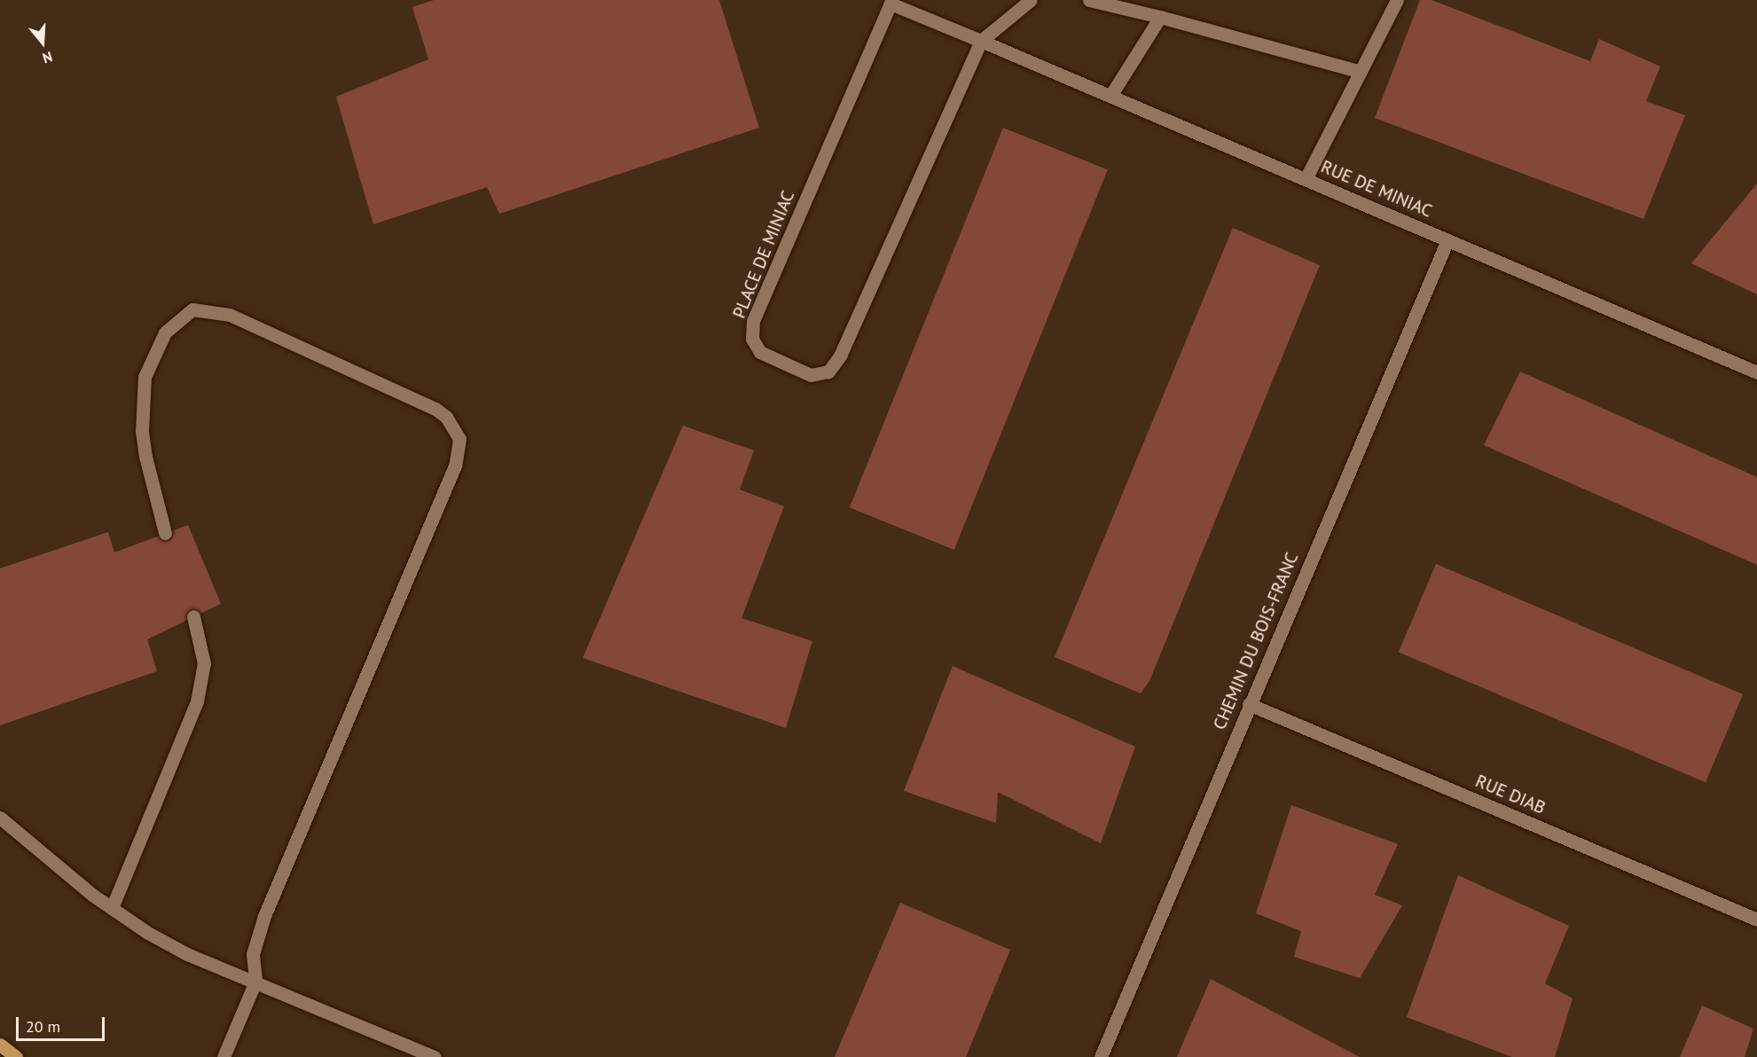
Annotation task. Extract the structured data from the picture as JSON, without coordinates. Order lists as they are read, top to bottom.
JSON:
{
  "streets": {
    "street": [
      "RUE DE MINIAC",
      "PLACE DE MINIAC",
      "CHEMIN DU BOIS-FRANC",
      "RUE DIAB"
    ]
  },
  "crossings": [
    ["RUE DE MINIAC", "PLACE DE MINIAC"],
    ["RUE DE MINIAC", "CHEMIN DU BOIS-FRANC"],
    ["CHEMIN DU BOIS-FRANC", "RUE DIAB"]
  ],
  "scale_bar": "20 m",
  "north": "bottom"
}
